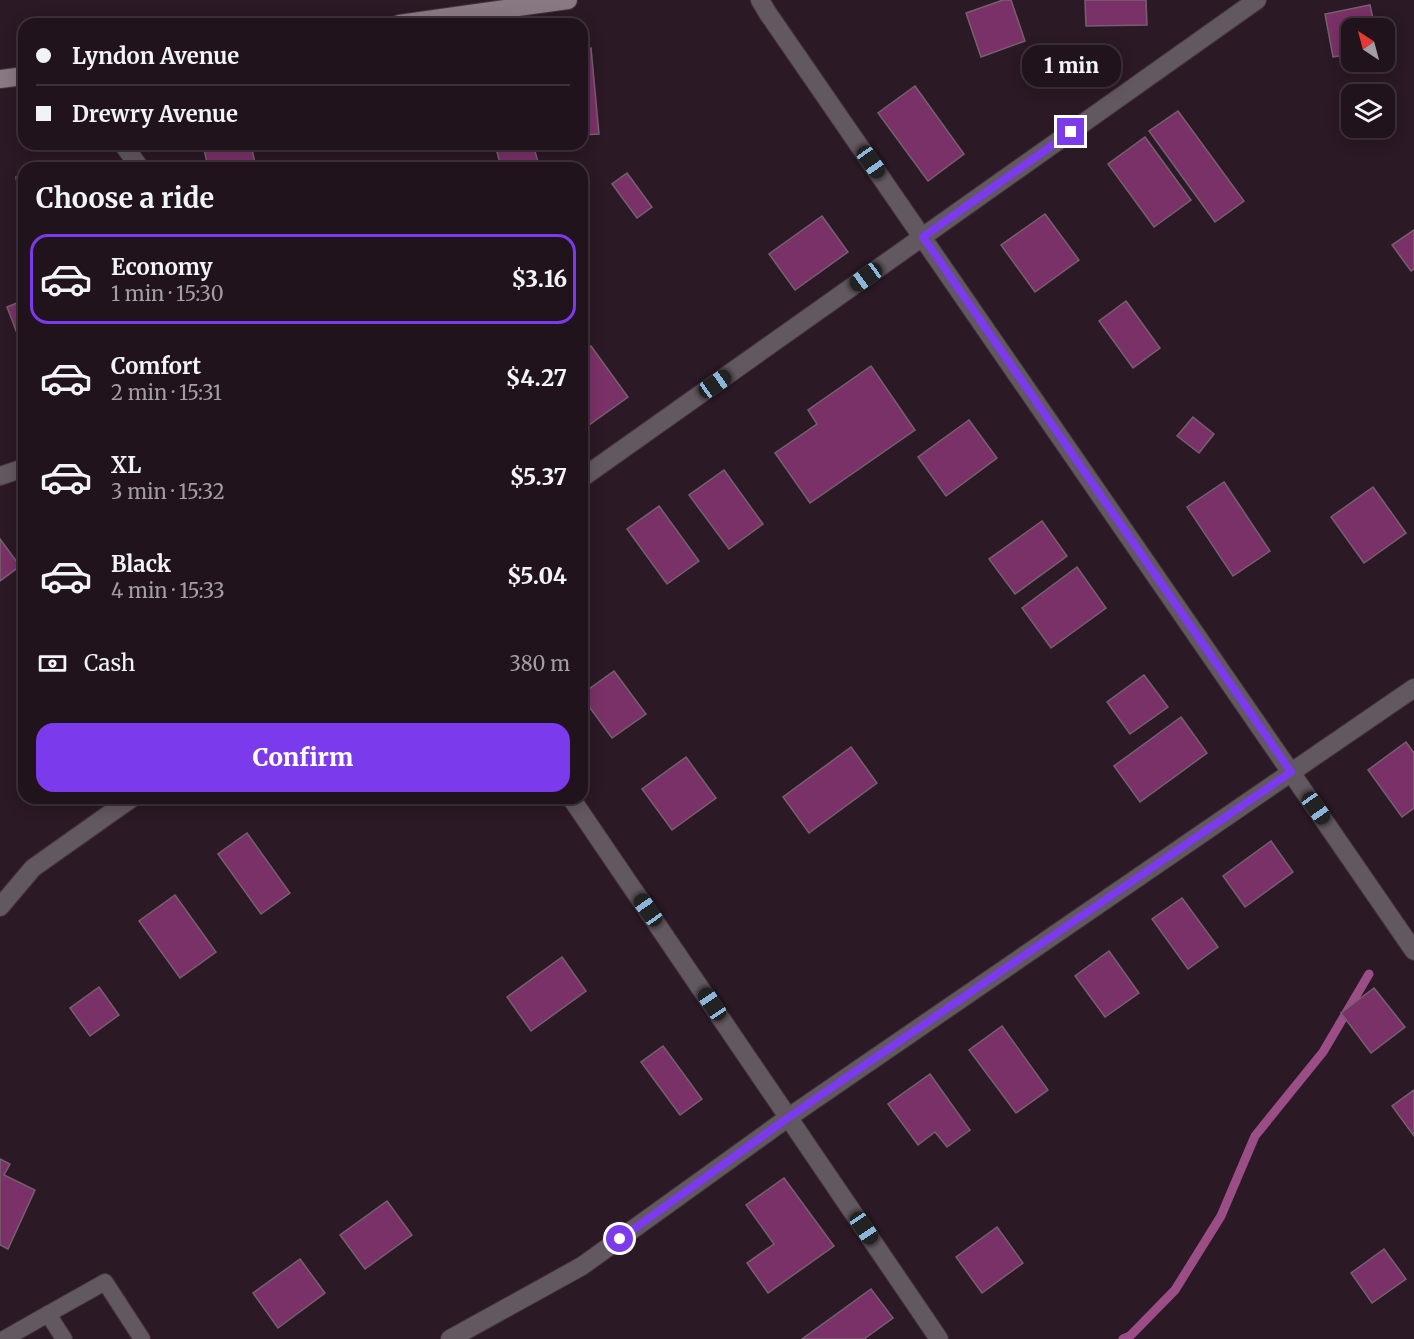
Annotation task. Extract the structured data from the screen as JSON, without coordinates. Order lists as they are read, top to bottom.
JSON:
{
  "north": "top left",
  "page": {
    "banner": ["Lyndon Avenue", "Drewry Avenue"],
    "bubble": "1 min",
    "heading": "Choose a ride",
    "list": [
      {
        "name": "Economy",
        "note": "1 min · 15:30",
        "value": "$3.16"
      },
      {
        "name": "Comfort",
        "note": "2 min · 15:31",
        "value": "$4.27"
      },
      {
        "name": "XL",
        "note": "3 min · 15:32",
        "value": "$5.37"
      },
      {
        "name": "Black",
        "note": "4 min · 15:33",
        "value": "$5.04"
      }
    ],
    "pay": ["Cash", "380 m"],
    "buttons": "Confirm"
  }
}
